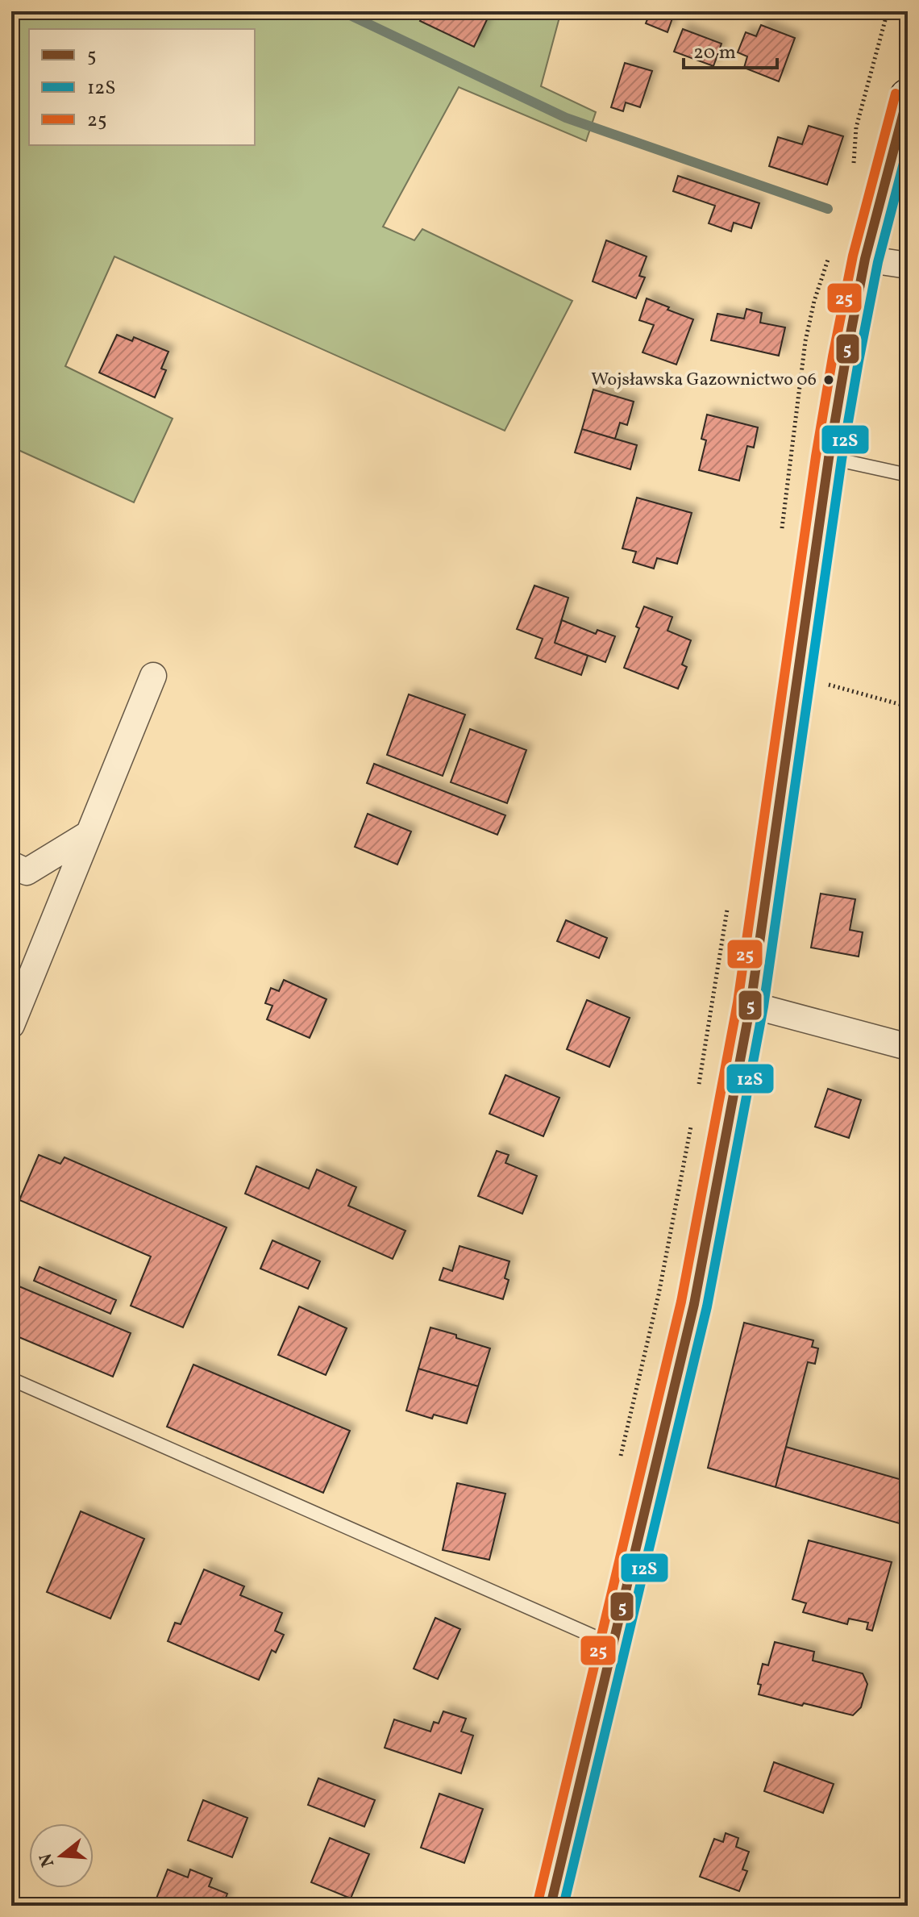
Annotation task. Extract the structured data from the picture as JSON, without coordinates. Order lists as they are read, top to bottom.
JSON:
{
  "places": ["Wojsławska Gazownictwo 06"],
  "lines": ["transit line 25", "transit line 5", "transit line 12S"],
  "legend": ["5", "12S", "25"],
  "scale_bar": "20 m",
  "north": "left"
}
